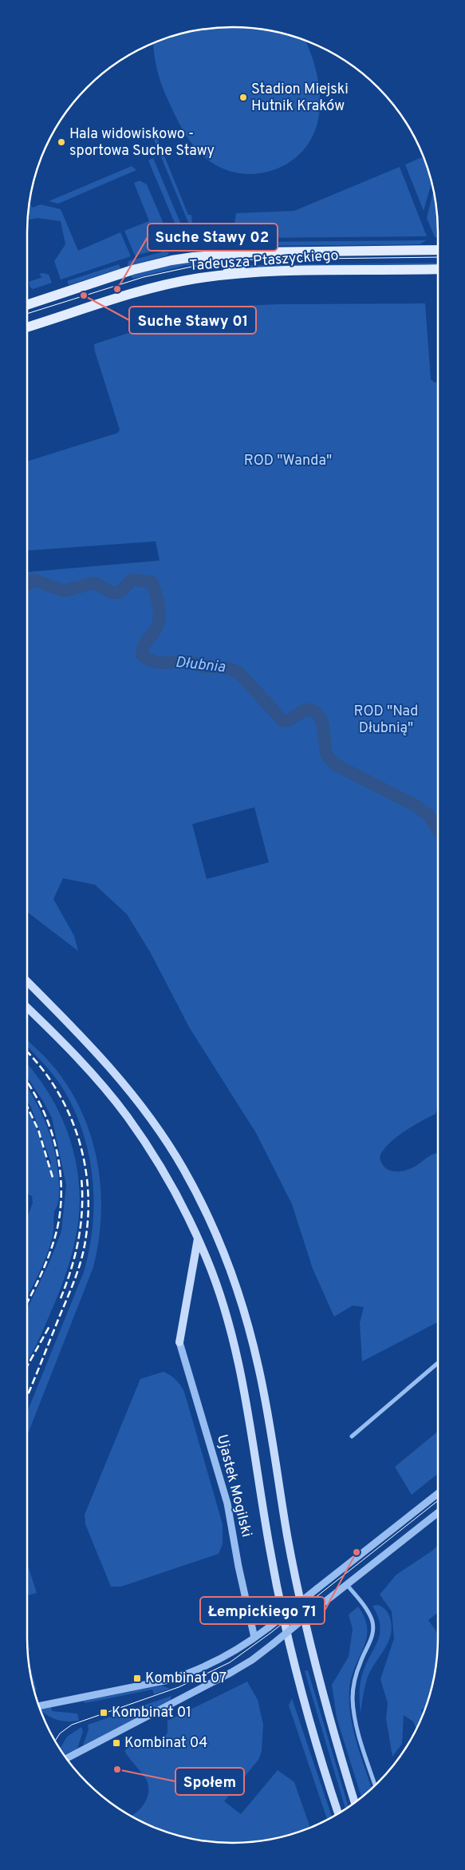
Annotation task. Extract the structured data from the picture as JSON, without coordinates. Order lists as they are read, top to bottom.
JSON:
{
  "streets": {
    "main road": ["Tadeusza Ptaszyckiego"],
    "street": ["Ujastek Mogilski"]
  },
  "water": ["Dłubnia"],
  "parks": ["ROD \"Wanda\"", "ROD \"Nad Dłubnią\""],
  "places": {
    "other": [
      "Stadion Miejski Hutnik Kraków",
      "Hala widowiskowo - sportowa Suche Stawy",
      "Suche Stawy 02",
      "Suche Stawy 01",
      "Łempickiego 71",
      "Społem"
    ],
    "transit": ["Kombinat 07", "Kombinat 01", "Kombinat 04"]
  }
}
